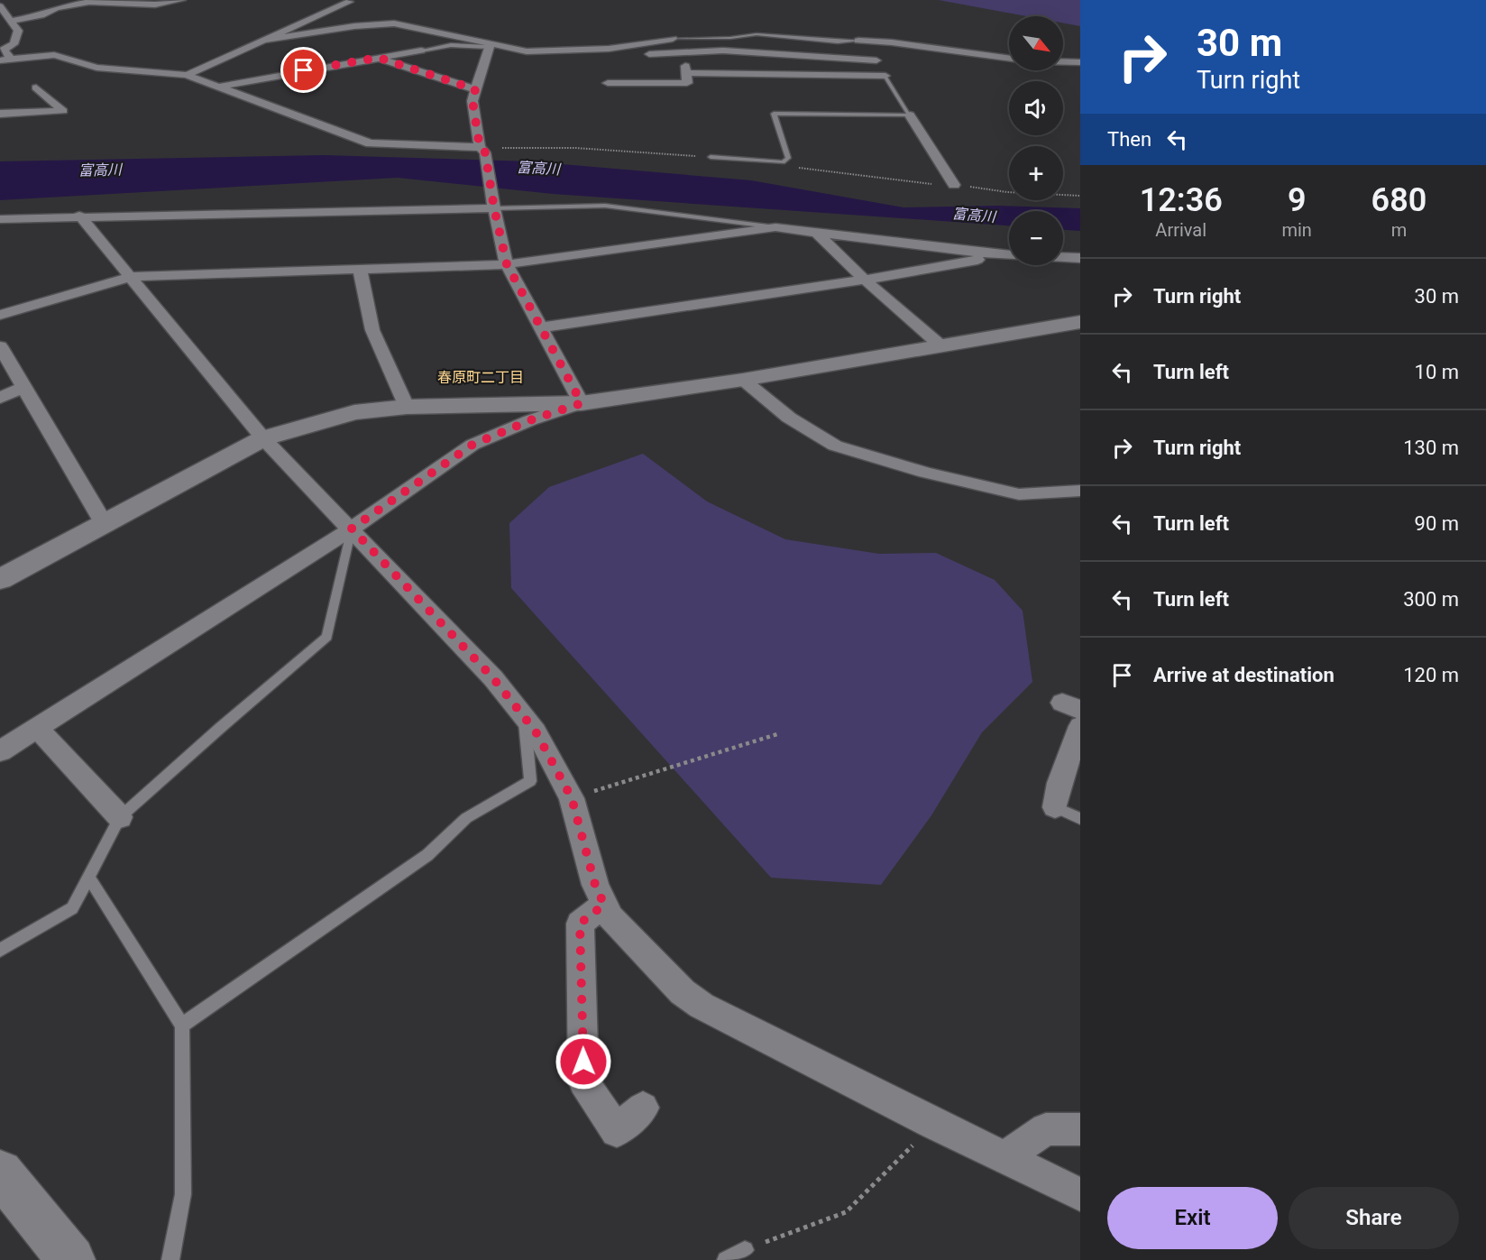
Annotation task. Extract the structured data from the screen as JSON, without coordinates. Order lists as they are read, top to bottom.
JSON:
{
  "districts": ["春原町二丁目"],
  "water": ["富高川"],
  "north": "bottom right",
  "page": {
    "turn": ["30 m", "Turn right"],
    "map_buttons": ["+", "−"],
    "then": "Then",
    "eta": [
      "12:36",
      "Arrival",
      "9",
      "min",
      "680",
      "m"
    ],
    "list": [
      {
        "name": "Turn right",
        "value": "30 m"
      },
      {
        "name": "Turn left",
        "value": "10 m"
      },
      {
        "name": "Turn right",
        "value": "130 m"
      },
      {
        "name": "Turn left",
        "value": "90 m"
      },
      {
        "name": "Turn left",
        "value": "300 m"
      },
      {
        "name": "Arrive at destination",
        "value": "120 m"
      }
    ],
    "buttons": ["Exit", "Share"]
  }
}
